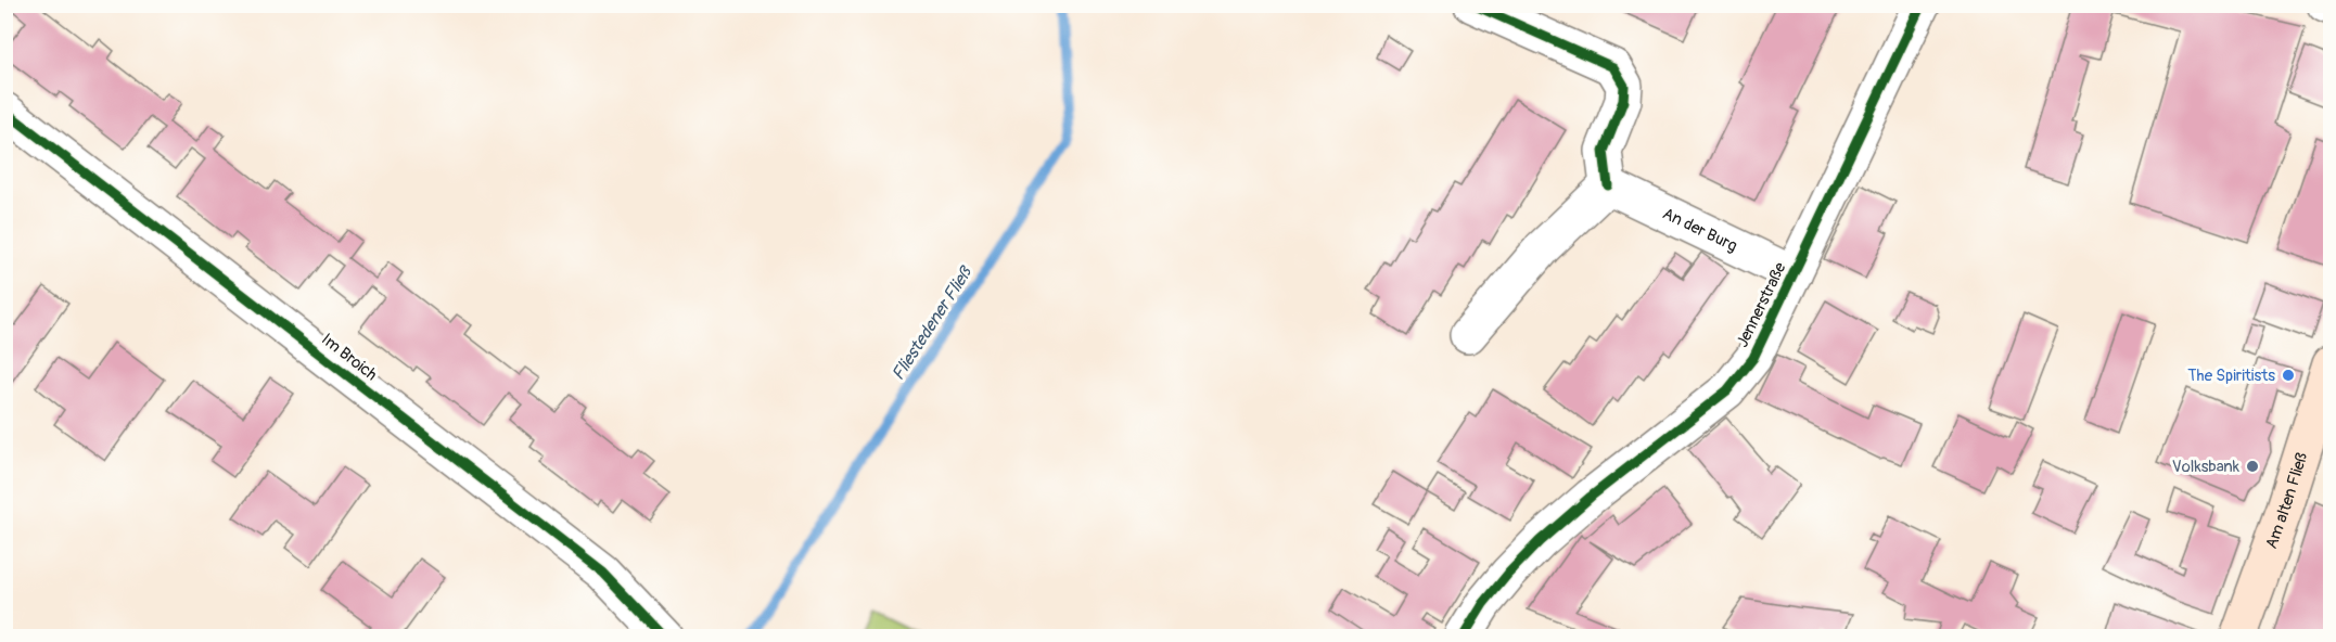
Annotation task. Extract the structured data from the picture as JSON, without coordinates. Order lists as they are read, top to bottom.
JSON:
{
  "streets": {
    "main road": ["Am alten Fließ"],
    "street": ["An der Burg", "Jennerstraße", "Im Broich"]
  },
  "crossings": [
    ["An der Burg", "Jennerstraße"]
  ],
  "water": ["Fliestedener Fließ"],
  "places": ["The Spiritists", "Volksbank"]
}
